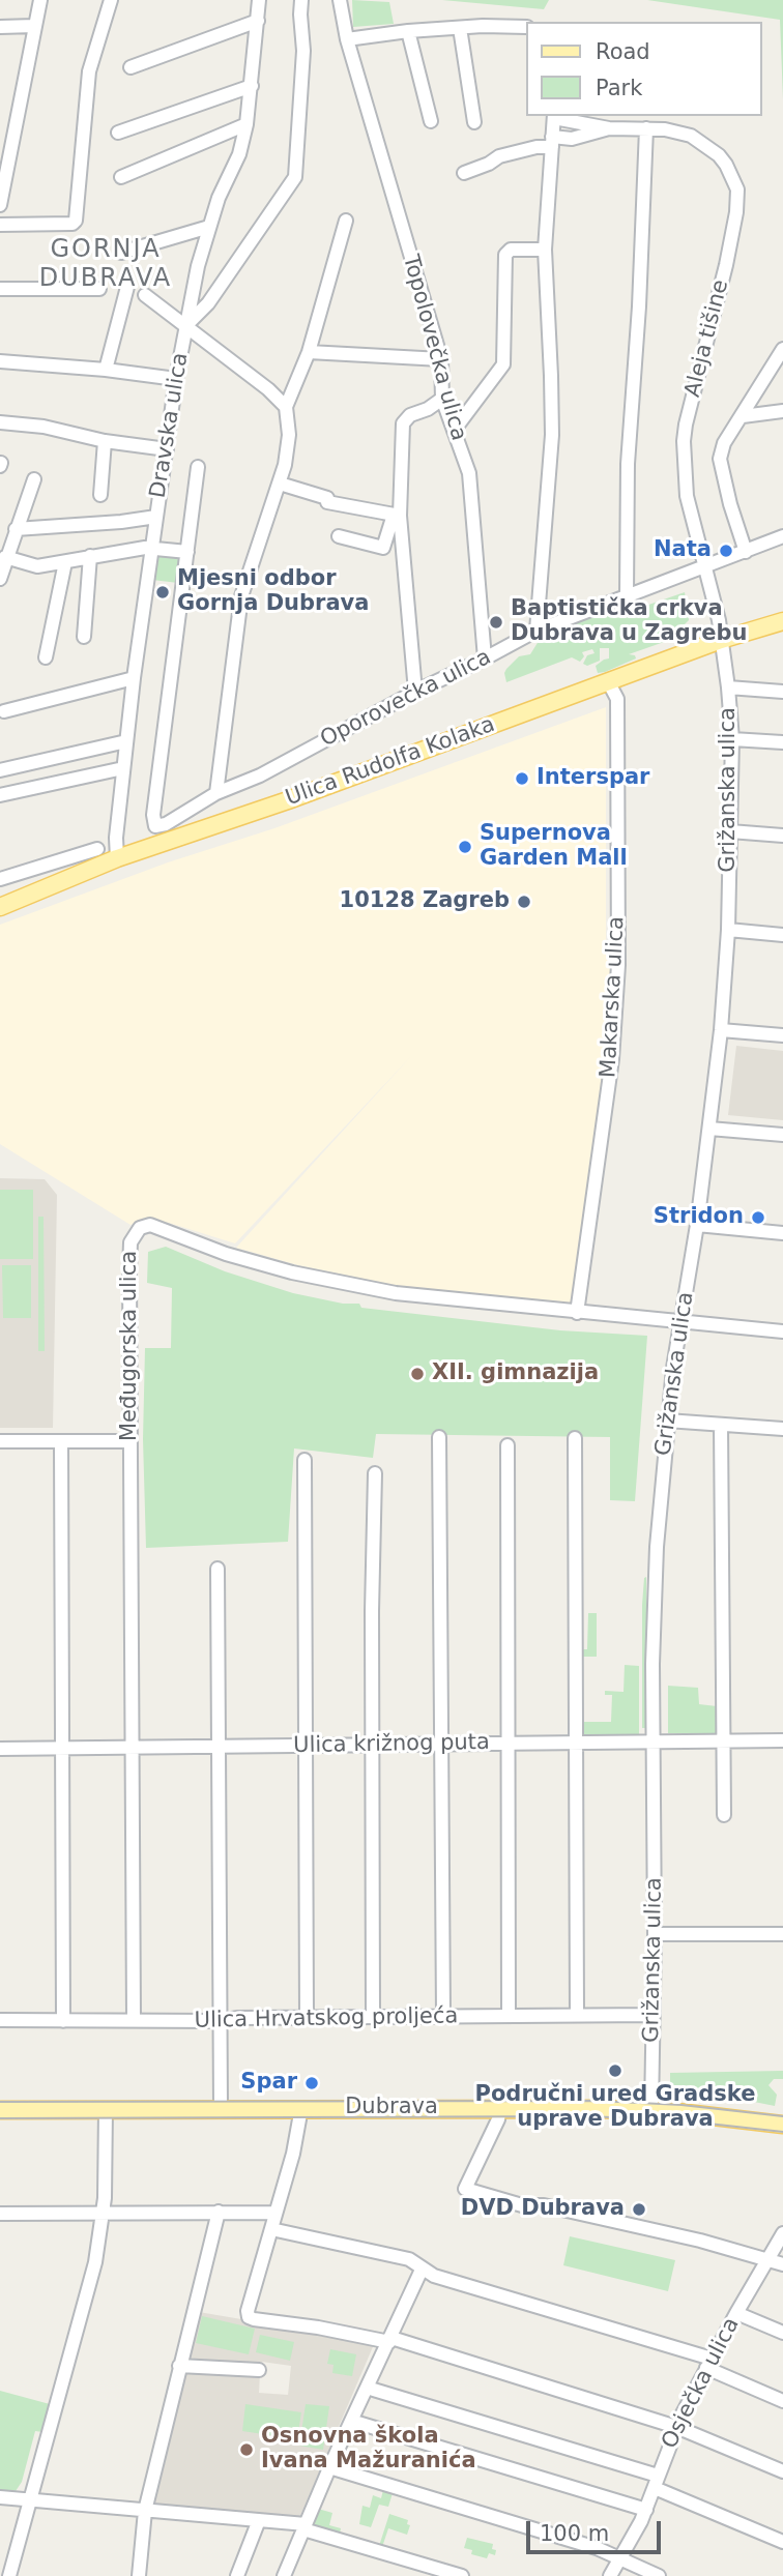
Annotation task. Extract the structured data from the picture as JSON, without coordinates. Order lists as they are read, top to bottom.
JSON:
{
  "streets": {
    "main road": ["Ulica Rudolfa Kolaka", "Dubrava"],
    "street": [
      "Aleja tišine",
      "Topolovečka ulica",
      "Dravska ulica",
      "Oporovečka ulica",
      "Grižanska ulica",
      "Makarska ulica",
      "Međugorska ulica",
      "Ulica križnog puta",
      "Ulica Hrvatskog proljeća",
      "Osječka ulica"
    ]
  },
  "crossings": [
    ["Aleja tišine", "Oporovečka ulica"],
    ["Aleja tišine", "Ulica Rudolfa Kolaka"],
    ["Aleja tišine", "Grižanska ulica"],
    ["Topolovečka ulica", "Oporovečka ulica"],
    ["Dravska ulica", "Ulica Rudolfa Kolaka"],
    ["Ulica Rudolfa Kolaka", "Grižanska ulica"],
    ["Ulica Rudolfa Kolaka", "Makarska ulica"],
    ["Grižanska ulica", "Međugorska ulica"],
    ["Grižanska ulica", "Ulica križnog puta"],
    ["Grižanska ulica", "Ulica Hrvatskog proljeća"],
    ["Grižanska ulica", "Dubrava"],
    ["Makarska ulica", "Međugorska ulica"],
    ["Međugorska ulica", "Ulica križnog puta"],
    ["Međugorska ulica", "Ulica Hrvatskog proljeća"]
  ],
  "districts": ["GORNJA DUBRAVA"],
  "places": [
    "Nata",
    "Mjesni odbor Gornja Dubrava",
    "Baptistička crkva Dubrava u Zagrebu",
    "Interspar",
    "Supernova Garden Mall",
    "10128 Zagreb",
    "Stridon",
    "XII. gimnazija",
    "Područni ured Gradske uprave Dubrava",
    "Spar",
    "DVD Dubrava",
    "Osnovna škola Ivana Mažuranića"
  ],
  "legend": ["Road", "Park"],
  "scale_bar": "100 m"
}
